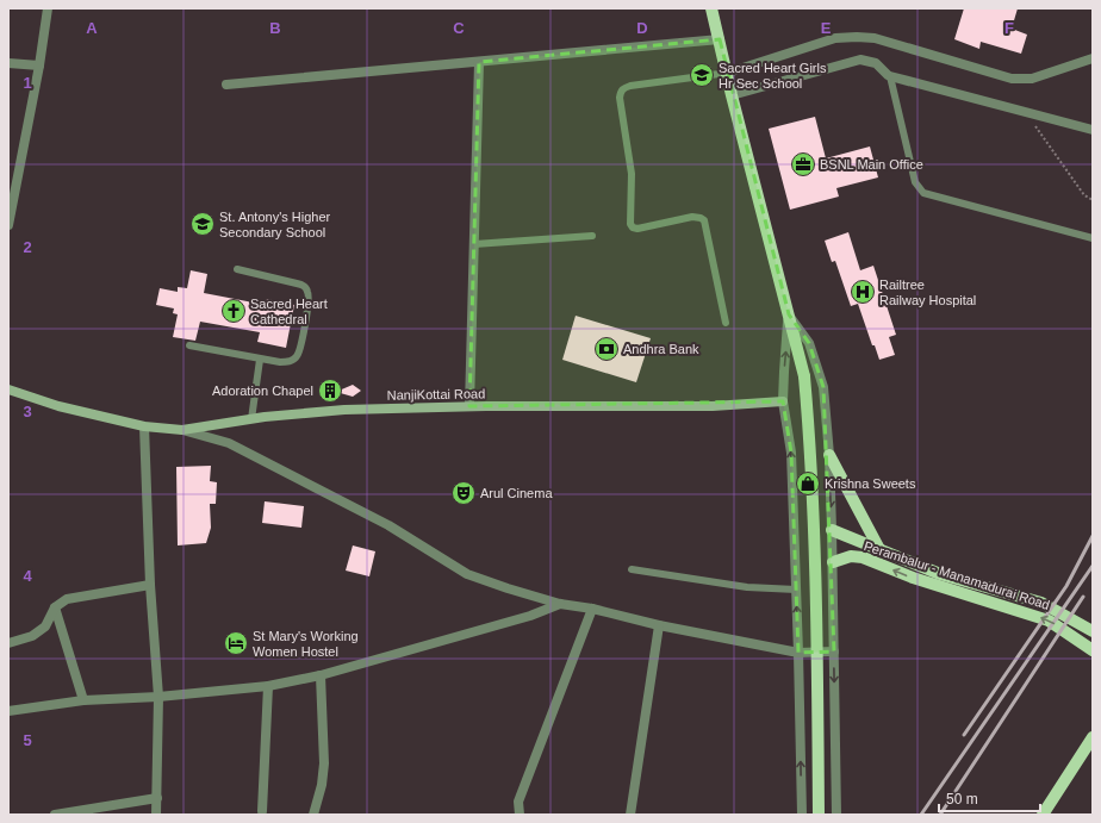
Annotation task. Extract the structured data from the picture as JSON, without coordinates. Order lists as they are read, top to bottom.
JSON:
{
  "streets": {
    "main road": ["NanjiKottai Road", "Perambalur - Manamadurai Road"]
  },
  "places": {
    "school or university": ["Sacred Heart Girls Hr Sec School", "St. Antony's Higher Secondary School"],
    "office": ["BSNL Main Office"],
    "hospital": ["Railtree Railway Hospital"],
    "church": ["Sacred Heart Cathedral"],
    "bank": ["Andhra Bank"],
    "building": ["Adoration Chapel"],
    "shop": ["Krishna Sweets"],
    "theatre": ["Arul Cinema"],
    "hotel": ["St Mary's Working Women Hostel"]
  },
  "scale_bar": "50 m",
  "grid": {
    "columns": [
      "A",
      "B",
      "C",
      "D",
      "E",
      "F"
    ],
    "rows": [
      "1",
      "2",
      "3",
      "4",
      "5"
    ]
  }
}
